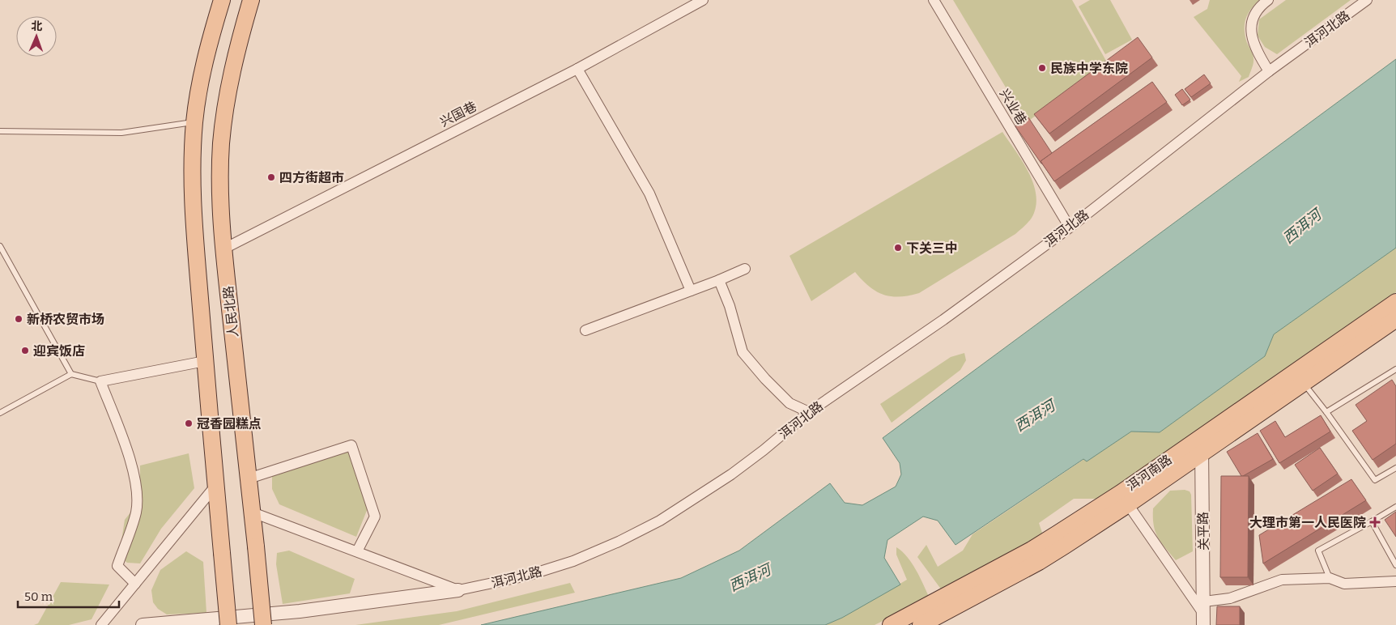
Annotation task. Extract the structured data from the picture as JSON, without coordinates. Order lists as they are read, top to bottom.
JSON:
{
  "streets": {
    "main road": ["人民北路", "洱河南路"],
    "street": [
      "洱河北路",
      "兴业巷",
      "兴国巷",
      "关平路"
    ]
  },
  "crossings": [
    ["洱河北路", "兴业巷"],
    ["兴国巷", "人民北路"],
    ["洱河南路", "关平路"]
  ],
  "water": ["西洱河"],
  "places": {
    "other": [
      "民族中学东院",
      "四方街超市",
      "下关三中",
      "新桥农贸市场",
      "迎宾饭店",
      "冠香园糕点"
    ],
    "health": ["大理市第一人民医院"]
  },
  "scale_bar": "50 m",
  "north": "top"
}
